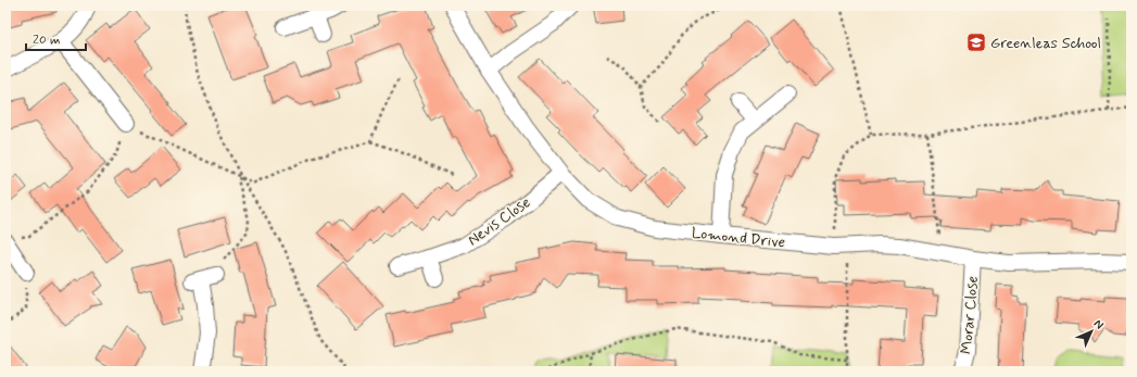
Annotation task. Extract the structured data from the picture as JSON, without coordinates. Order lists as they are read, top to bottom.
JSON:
{
  "streets": {
    "street": ["Nevis Close", "Lomond Drive", "Morar Close"]
  },
  "crossings": [
    ["Nevis Close", "Lomond Drive"],
    ["Lomond Drive", "Morar Close"]
  ],
  "places": {
    "school or university": ["Greenleas School"]
  },
  "scale_bar": "20 m",
  "north": "top right"
}
